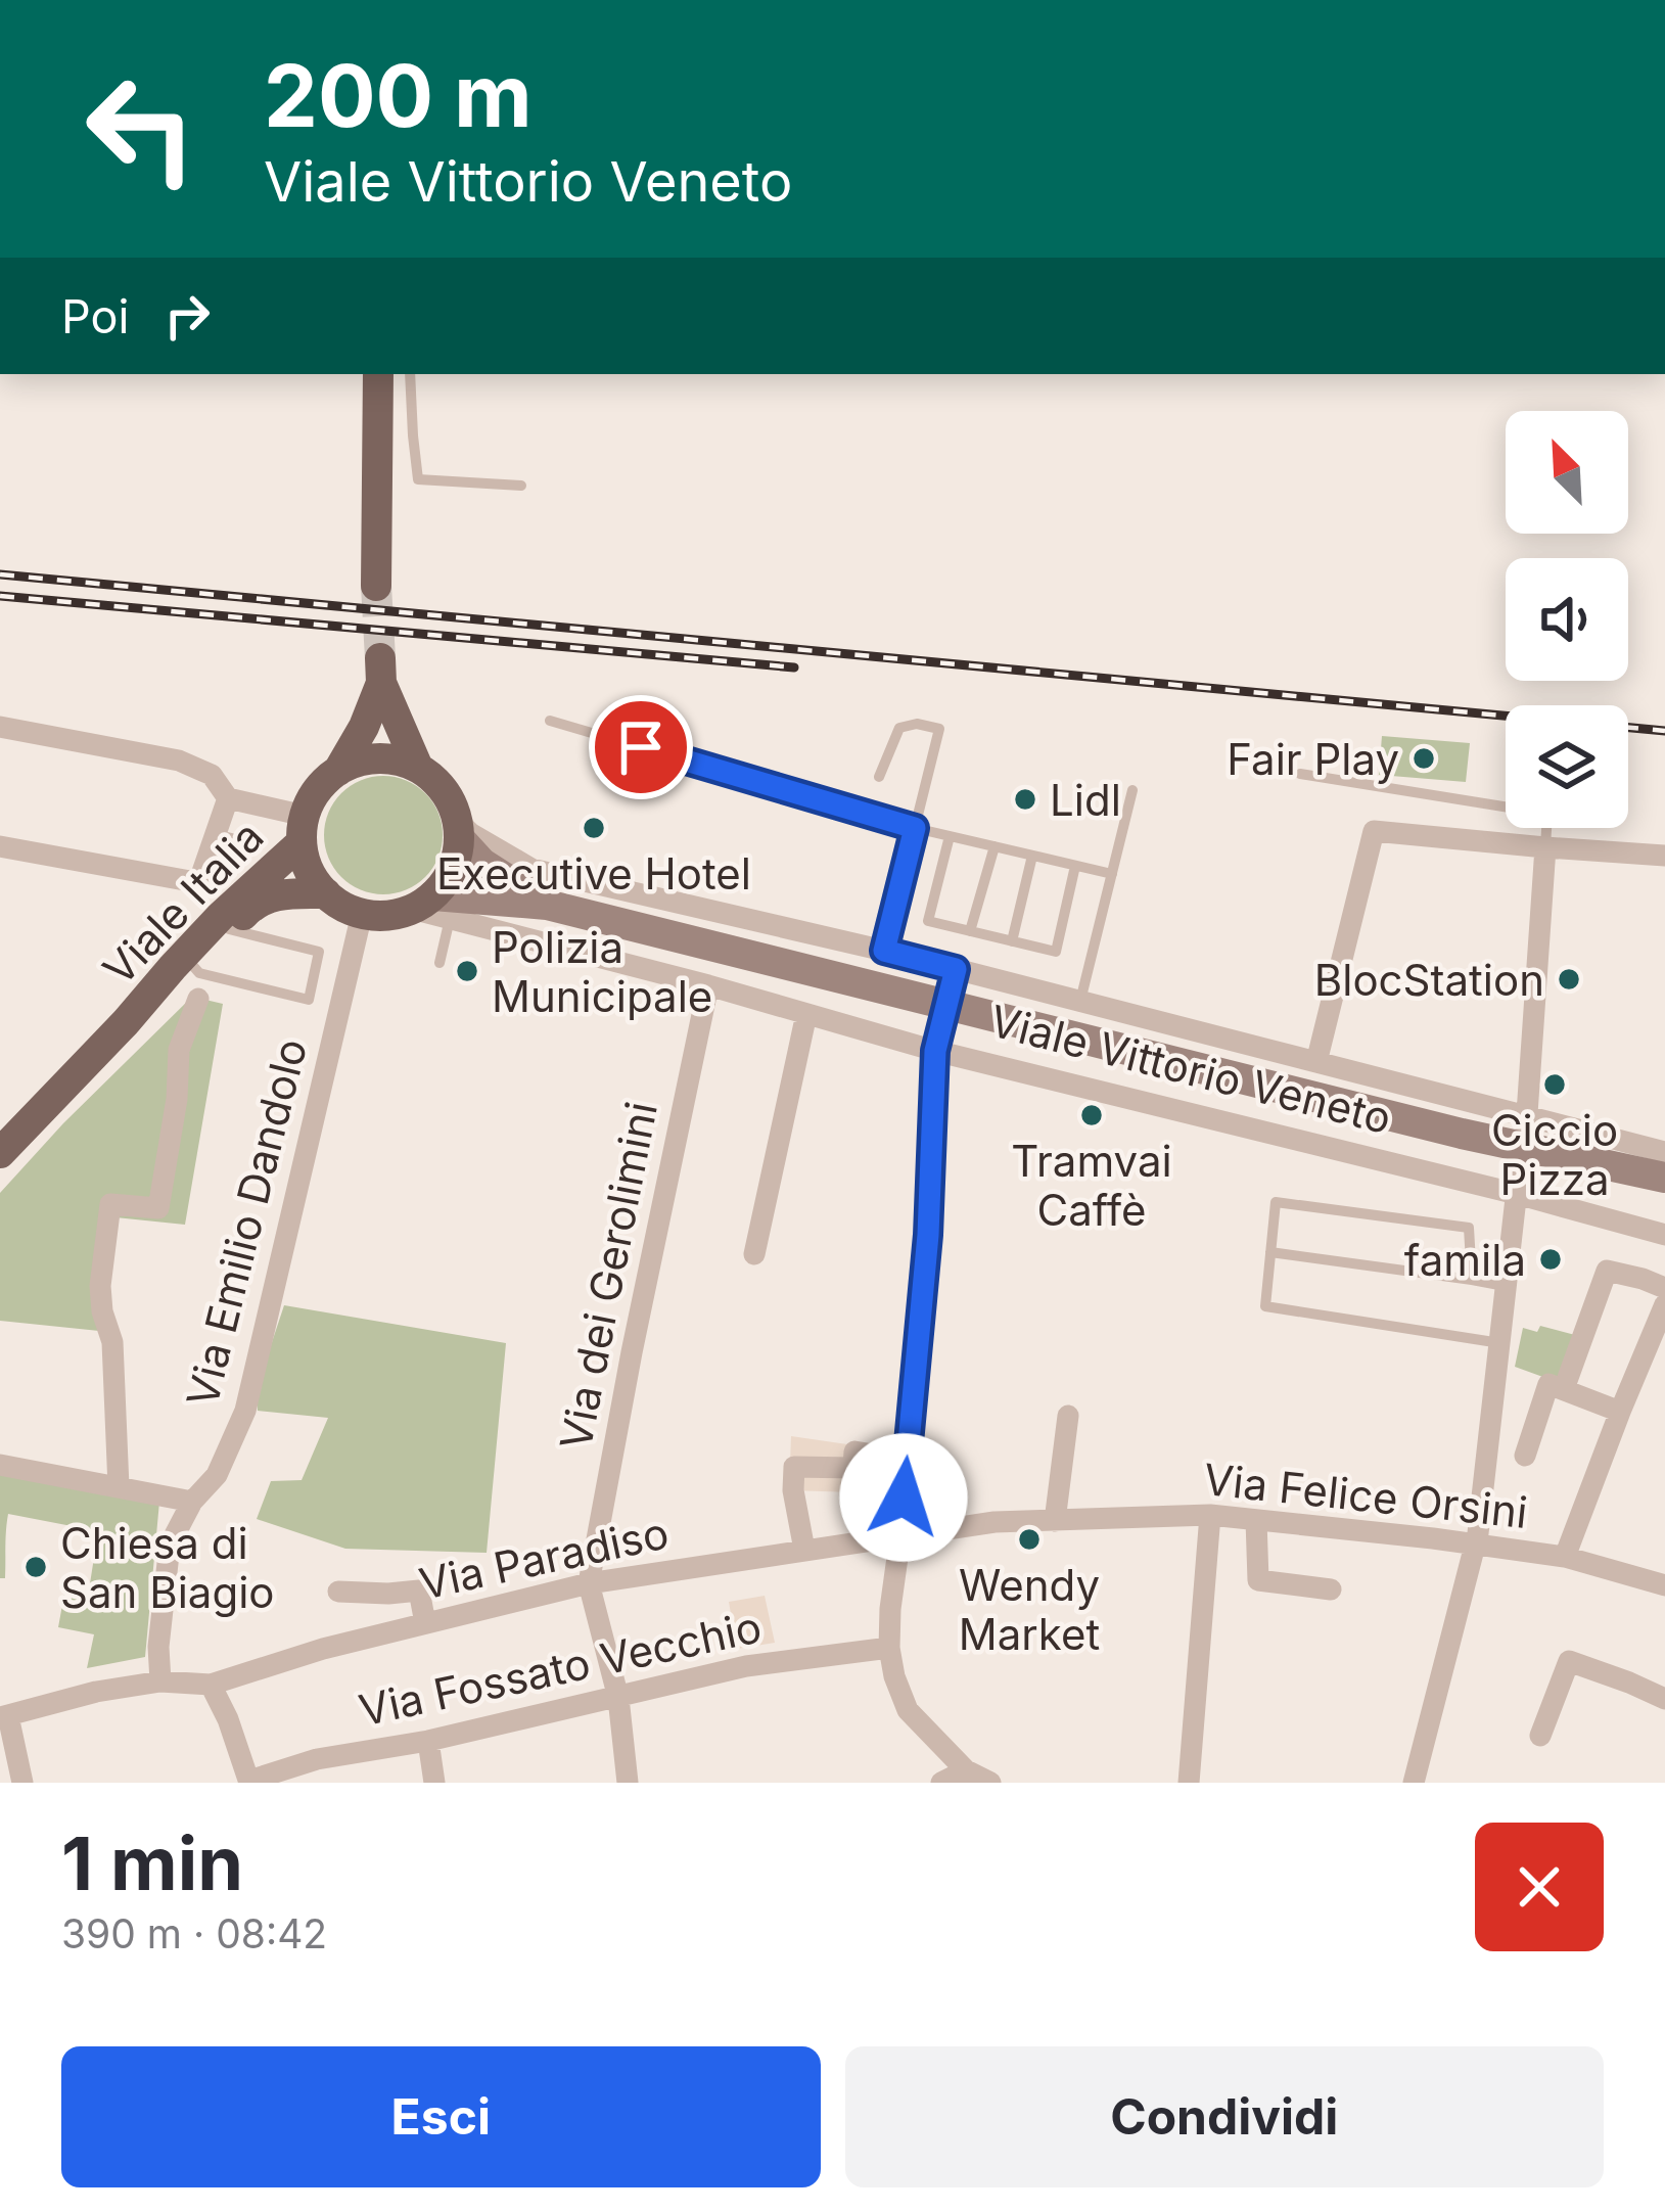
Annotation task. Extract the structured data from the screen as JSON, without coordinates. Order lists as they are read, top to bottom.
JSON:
{
  "streets": {
    "main road": ["Viale Italia", "Viale Vittorio Veneto"],
    "street": [
      "Via Emilio Dandolo",
      "Via dei Gerolimini",
      "Via Felice Orsini",
      "Via Paradiso",
      "Via Fossato Vecchio"
    ]
  },
  "crossings": [
    ["Viale Italia", "Viale Vittorio Veneto"],
    ["Viale Italia", "Via Emilio Dandolo"],
    ["Viale Vittorio Veneto", "Via Emilio Dandolo"],
    ["Viale Vittorio Veneto", "Via dei Gerolimini"],
    ["Via dei Gerolimini", "Via Paradiso"],
    ["Via Felice Orsini", "Via Paradiso"]
  ],
  "places": [
    "Fair Play",
    "Lidl",
    "Executive Hotel",
    "Polizia Municipale",
    "BlocStation",
    "Ciccio Pizza",
    "Tramvai Caffè",
    "famila",
    "Wendy Market",
    "Chiesa di San Biagio"
  ],
  "north": "top left",
  "page": {
    "turn": ["200 m", "Viale Vittorio Veneto"],
    "then": "Poi",
    "heading": ["1 min", "390 m · 08:42"],
    "buttons": ["Esci", "Condividi"]
  }
}
